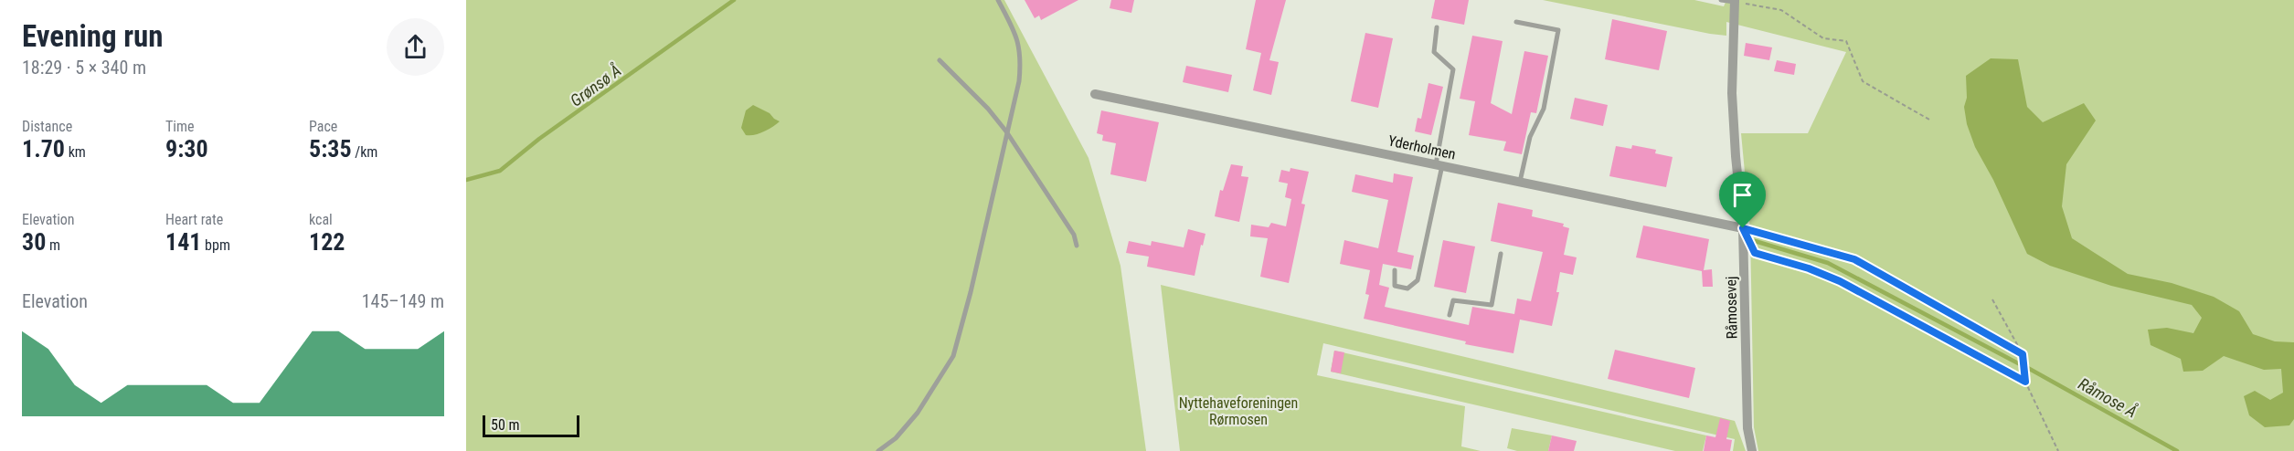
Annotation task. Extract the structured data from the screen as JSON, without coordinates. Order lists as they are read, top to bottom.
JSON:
{
  "streets": {
    "street": ["Yderholmen", "Råmosevej"]
  },
  "crossings": [
    ["Yderholmen", "Råmosevej"]
  ],
  "water": ["Grønsø Å", "Råmose Å"],
  "parks": ["Nyttehaveforeningen Rørmosen"],
  "scale_bar": "50 m",
  "page": {
    "heading": ["Evening run", "18:29 · 5 × 340 m"],
    "stats": [
      ["Distance", "1.70 km"],
      ["Time", "9:30"],
      ["Pace", "5:35 /km"],
      ["Elevation", "30 m"],
      ["Heart rate", "141 bpm"],
      ["kcal", "122"]
    ],
    "chart": ["Elevation", "145–149 m"],
    "scale": "50 m"
  }
}
